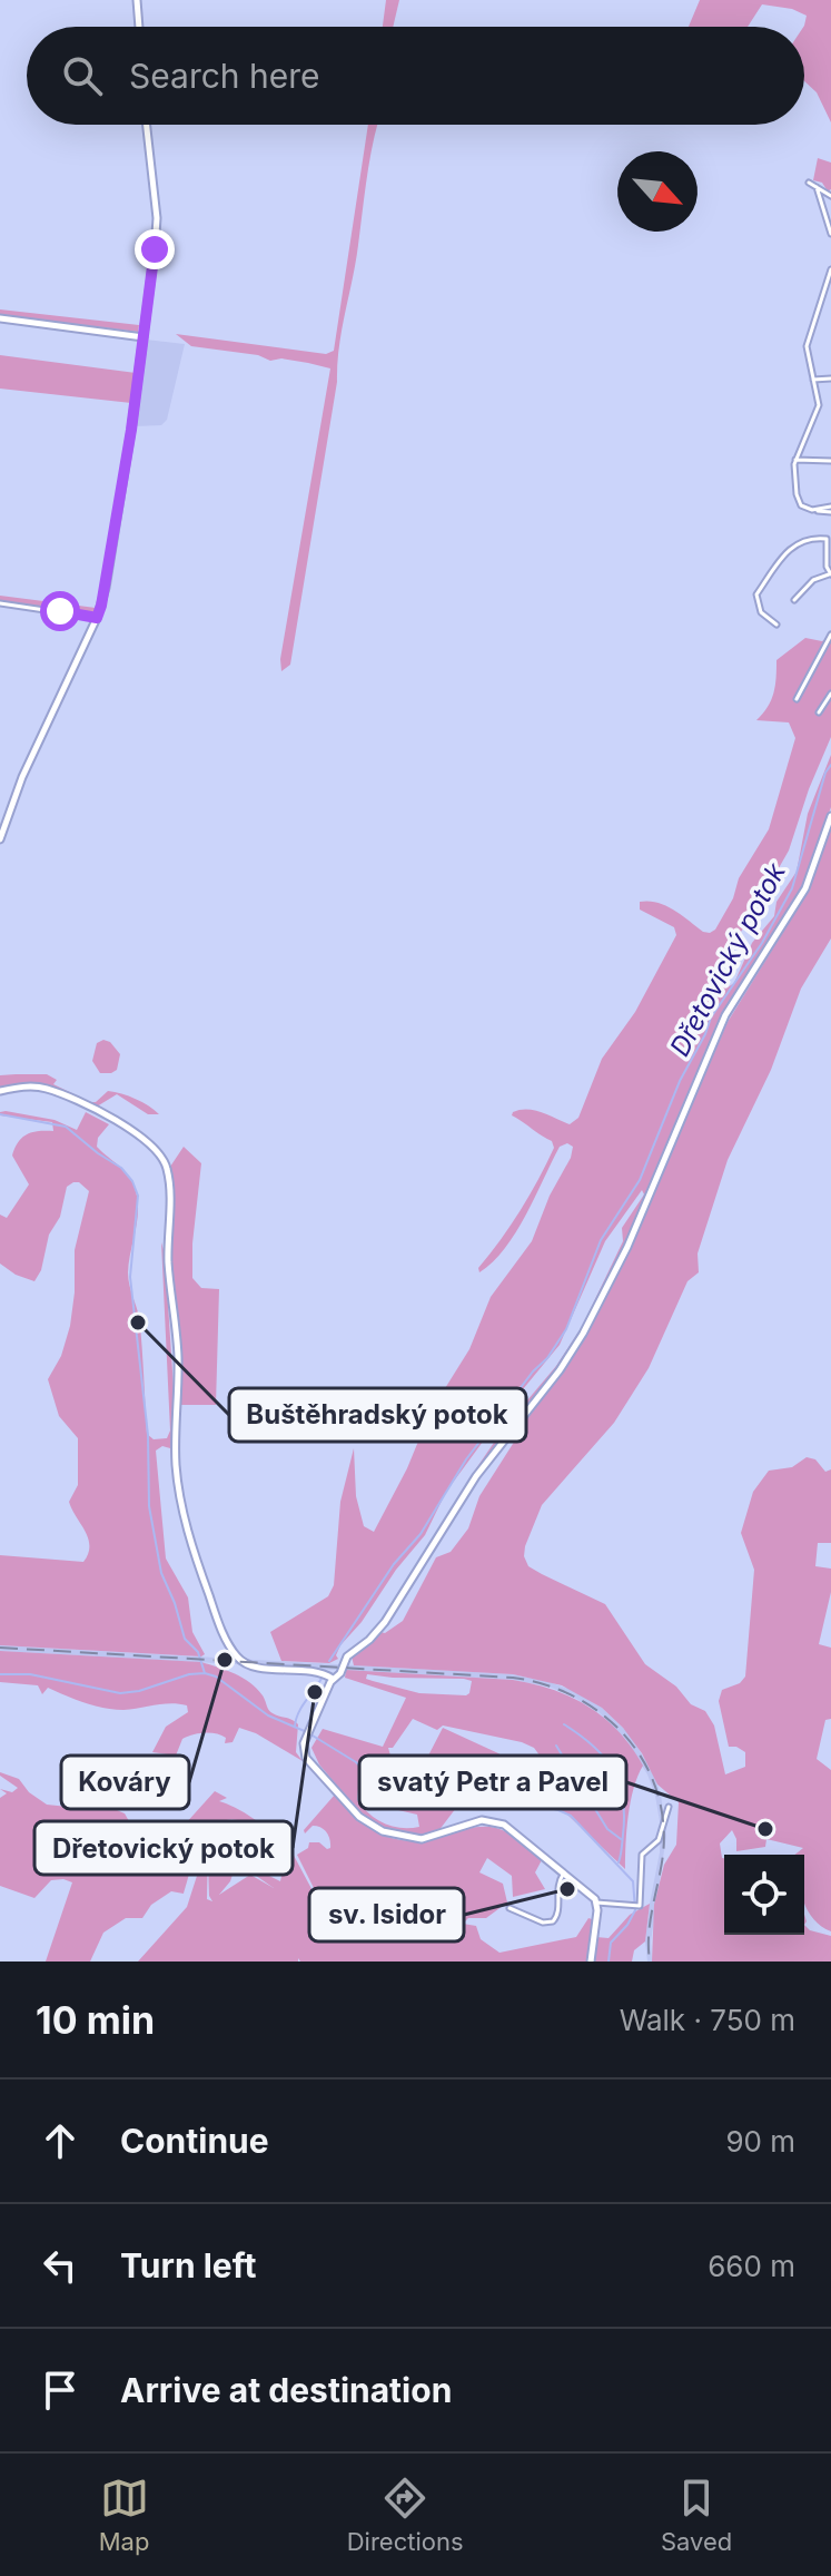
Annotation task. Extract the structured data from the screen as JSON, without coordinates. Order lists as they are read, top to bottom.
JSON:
{
  "water": ["Dřetovický potok"],
  "places": [
    "Buštěhradský potok",
    "Kováry",
    "Dřetovický potok",
    "svatý Petr a Pavel",
    "sv. Isidor"
  ],
  "north": "bottom right",
  "page": {
    "search": "Search here",
    "heading": ["10 min", "Walk · 750 m"],
    "list": [
      ["Continue", "90 m"],
      ["Turn left", "660 m"],
      "Arrive at destination"
    ],
    "nav": ["Map", "Directions", "Saved"]
  }
}
